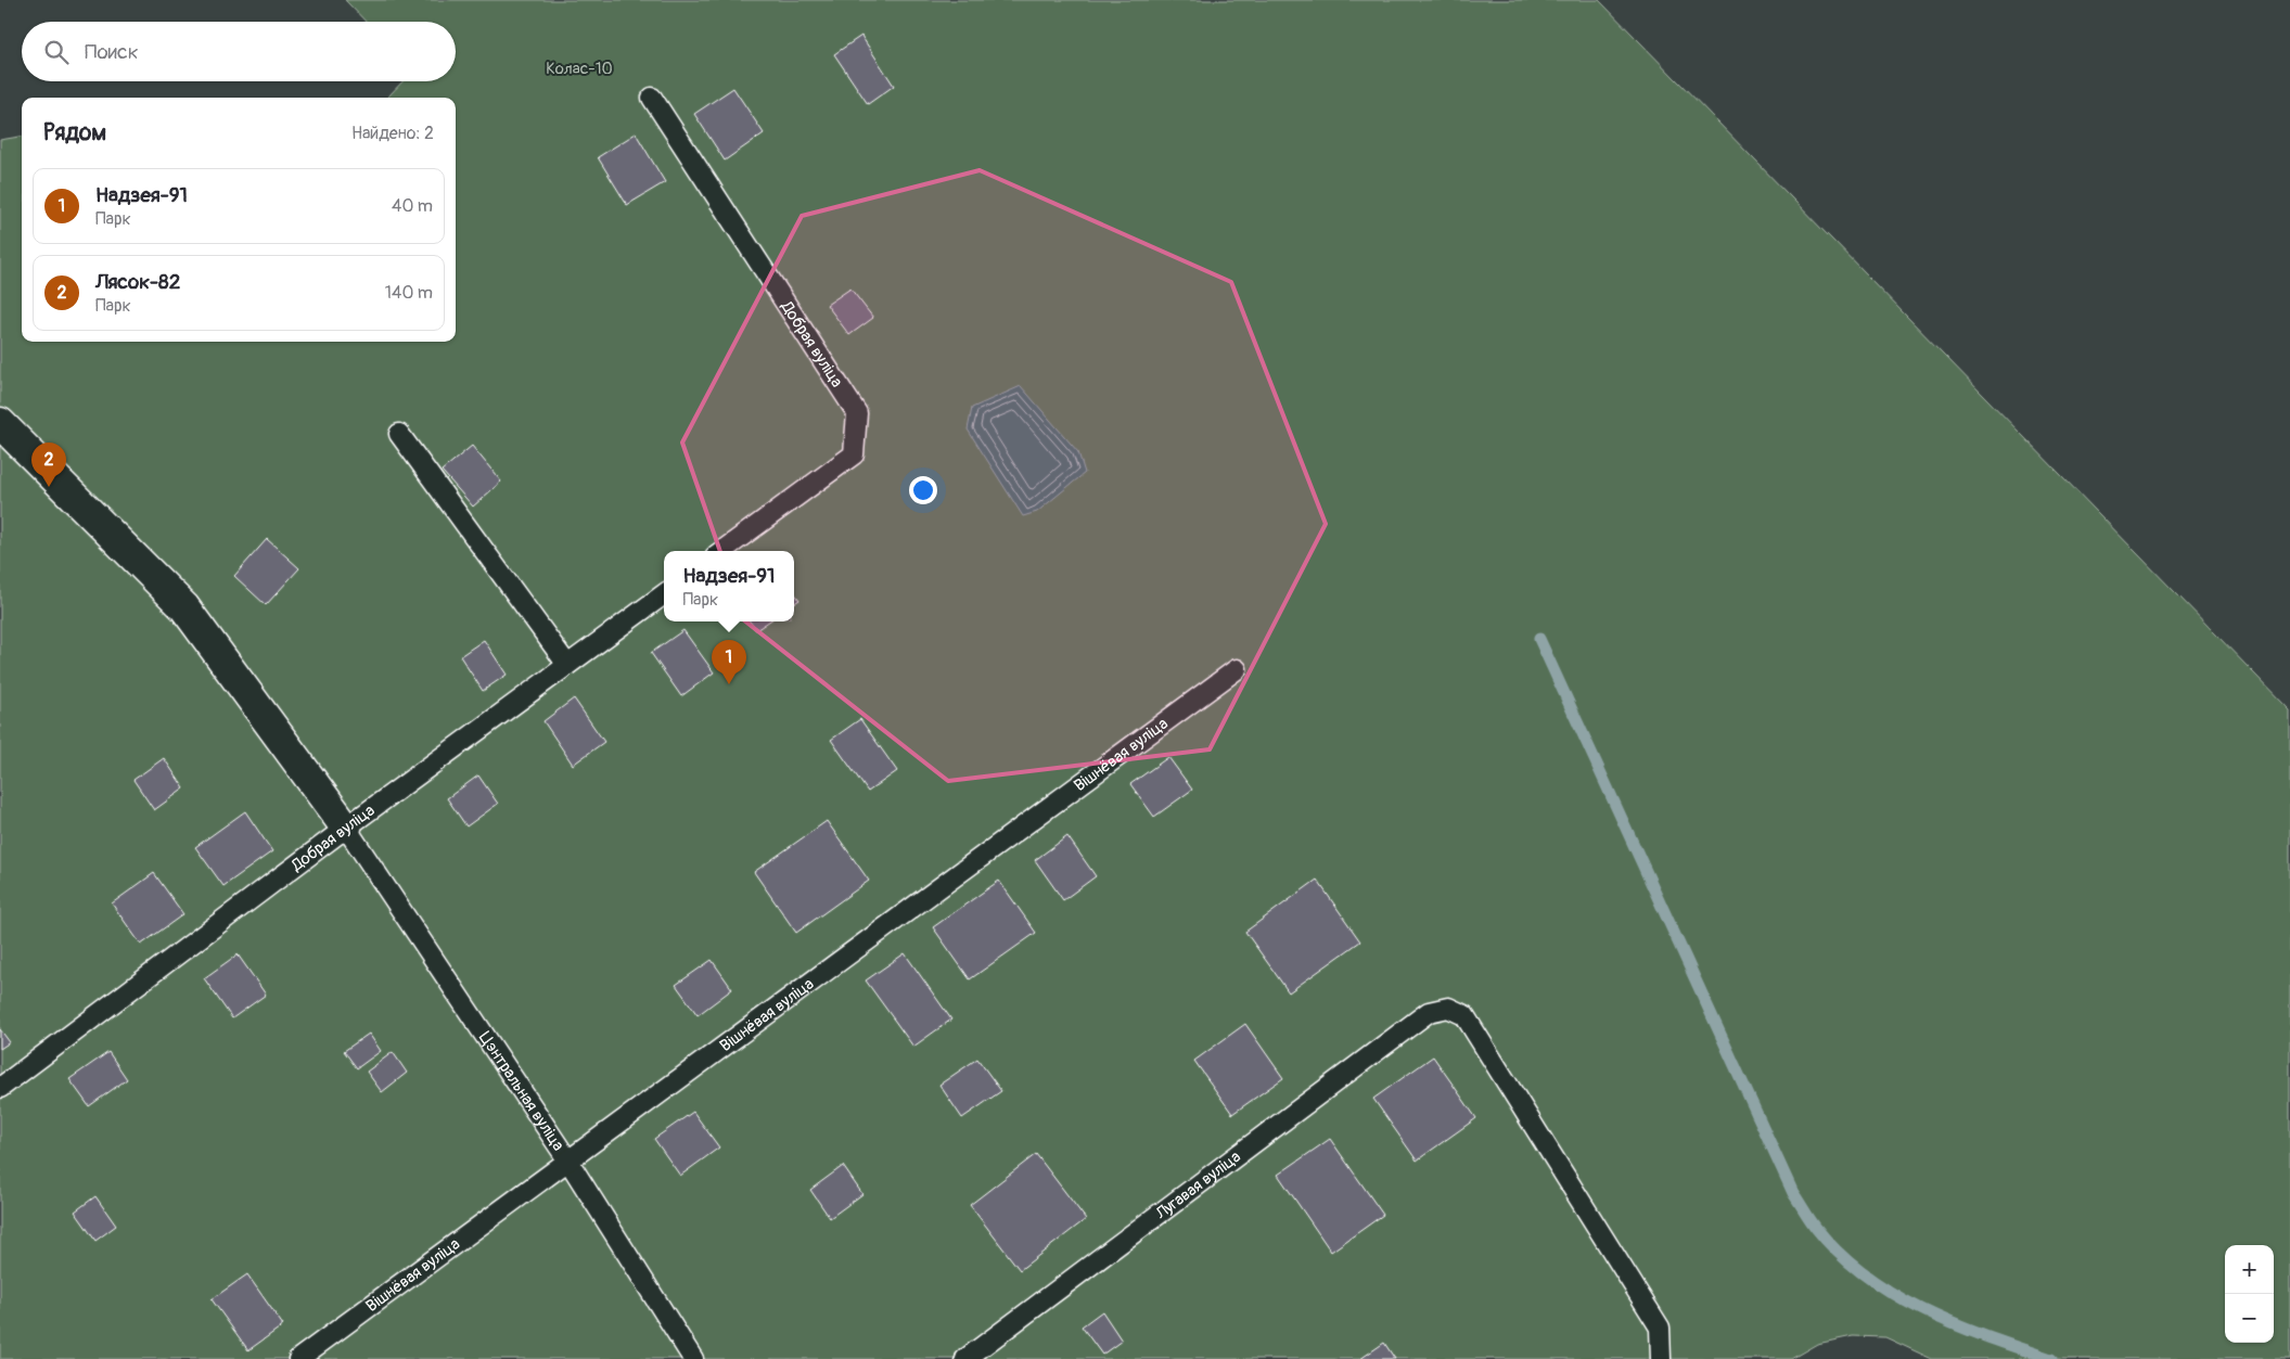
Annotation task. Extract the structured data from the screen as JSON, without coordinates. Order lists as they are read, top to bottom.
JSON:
{
  "streets": {
    "lane": [
      "Добрая вуліца",
      "Вішнёвая вуліца",
      "Цэнтральная вуліца",
      "Лугавая вуліца"
    ]
  },
  "crossings": [
    ["Добрая вуліца", "Цэнтральная вуліца"],
    ["Вішнёвая вуліца", "Цэнтральная вуліца"]
  ],
  "parks": ["Колас-10"],
  "page": {
    "search": "Поиск",
    "heading": ["Рядом", "Найдено: 2"],
    "list": [
      {
        "mark": "1",
        "name": "Надзея-91",
        "note": "Парк",
        "value": "40 m"
      },
      {
        "mark": "2",
        "name": "Лясок-82",
        "note": "Парк",
        "value": "140 m"
      }
    ],
    "pins": ["2", "1"],
    "popup": ["Надзея-91", "Парк"],
    "map_buttons": ["+", "−"]
  }
}
